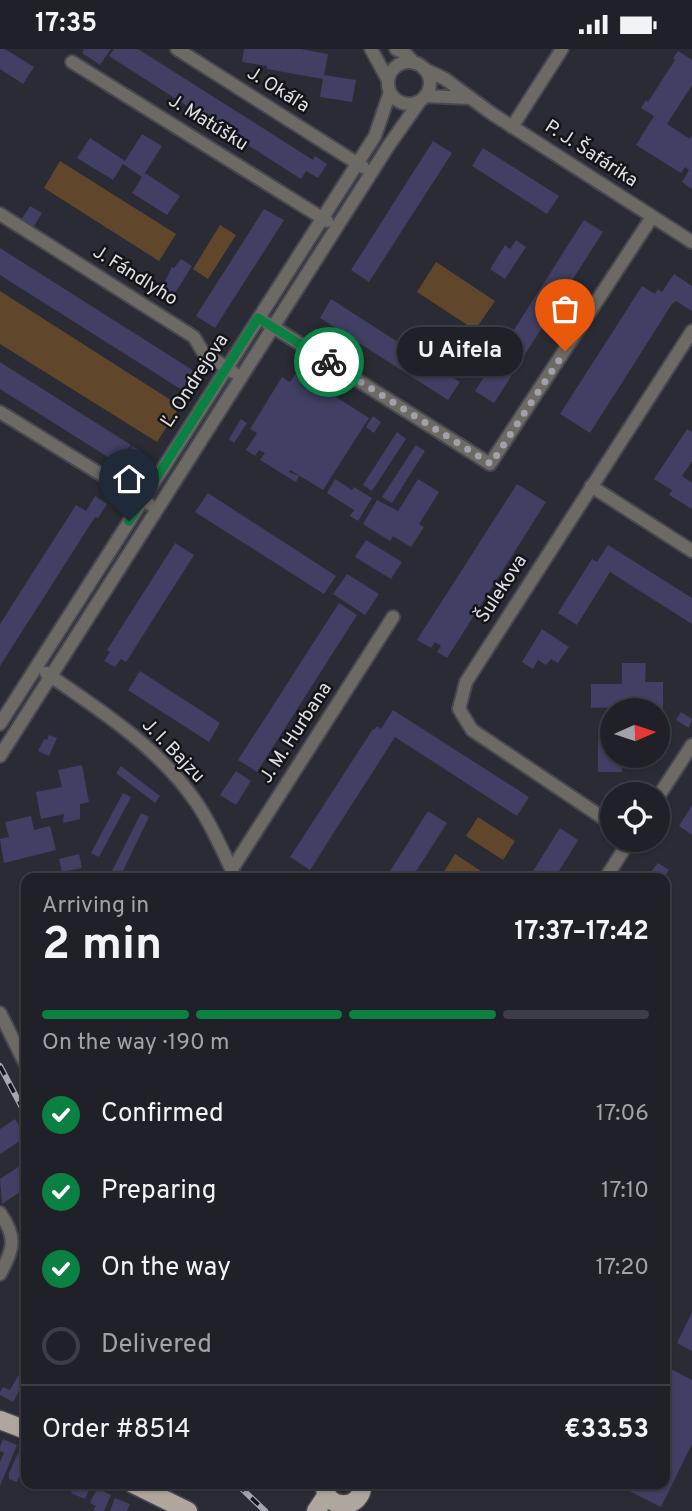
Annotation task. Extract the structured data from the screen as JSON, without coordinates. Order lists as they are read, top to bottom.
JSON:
{
  "streets": {
    "street": [
      "J. Okáľa",
      "J. Matúšku",
      "P. J. Šafárika",
      "J. Fándlyho",
      "Ľ. Ondrejova",
      "Šulekova",
      "J. M. Hurbana",
      "J. I. Bajzu"
    ]
  },
  "crossings": [
    ["J. Okáľa", "Ľ. Ondrejova"],
    ["J. Matúšku", "Ľ. Ondrejova"],
    ["P. J. Šafárika", "Ľ. Ondrejova"],
    ["J. Fándlyho", "Ľ. Ondrejova"],
    ["Ľ. Ondrejova", "J. I. Bajzu"]
  ],
  "places": ["U Aifela"],
  "north": "right",
  "page": {
    "status": "17:35",
    "bubble": "U Aifela",
    "heading": ["2 min", "Arriving in", "17:37–17:42"],
    "panel": ["Order #8514", "€33.53"],
    "bar": "On the way · 190 m",
    "list": [
      ["Confirmed", "17:06"],
      ["Preparing", "17:10"],
      ["On the way", "17:20"],
      "Delivered"
    ]
  }
}
